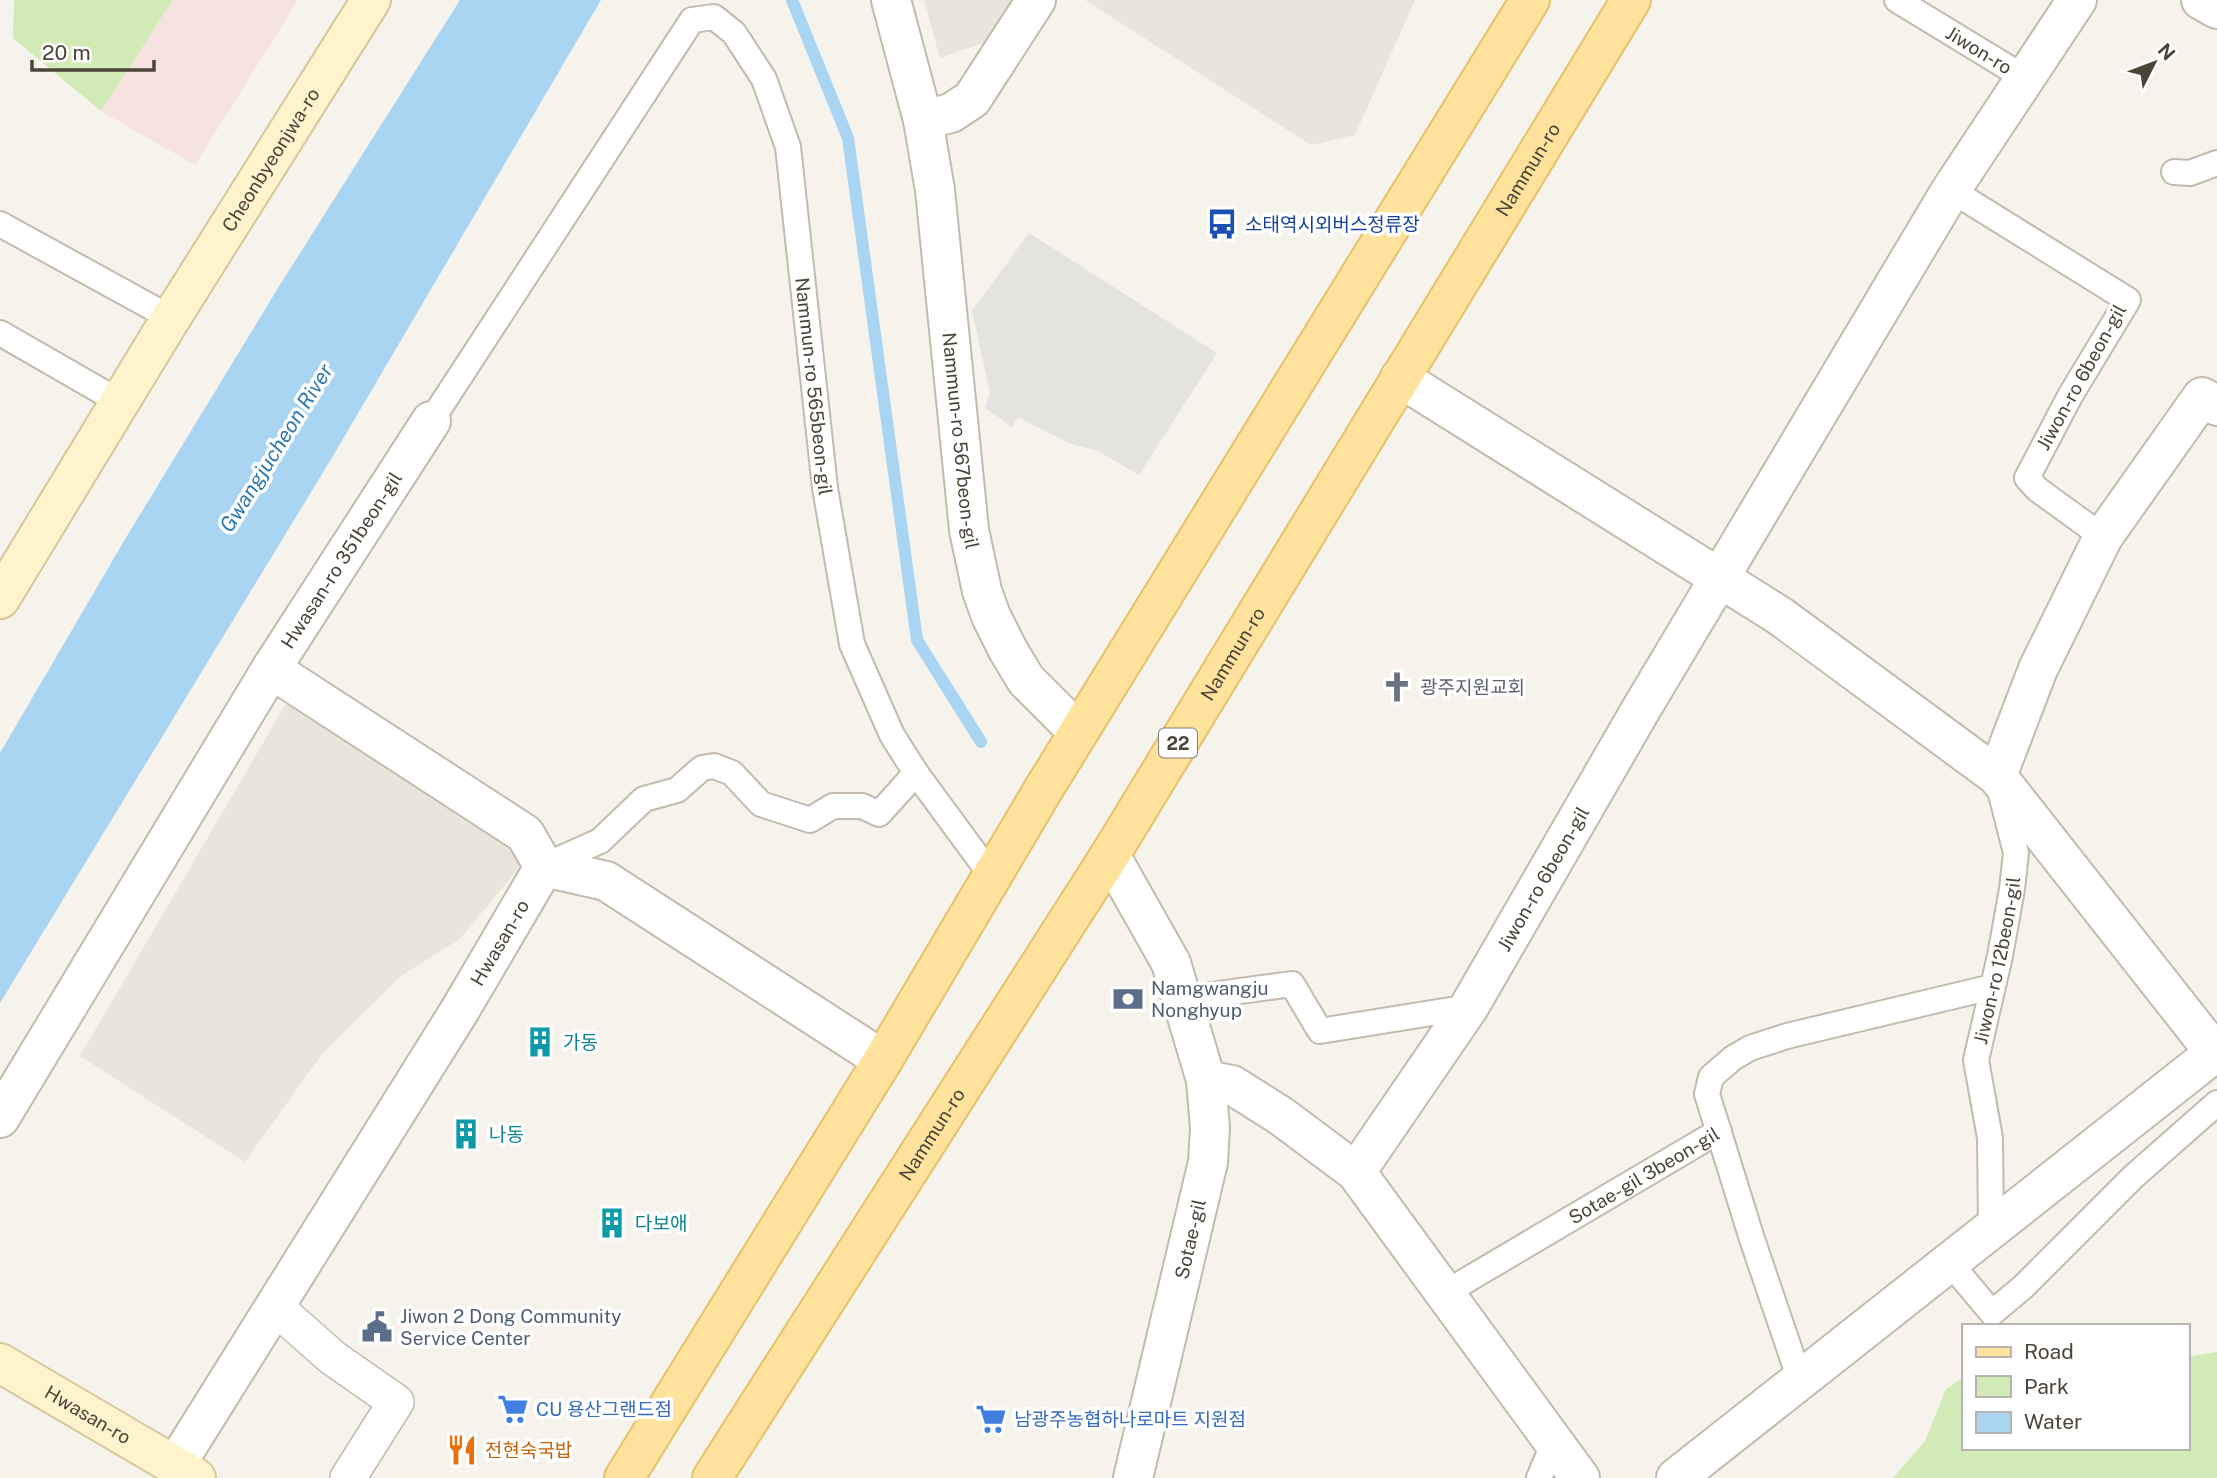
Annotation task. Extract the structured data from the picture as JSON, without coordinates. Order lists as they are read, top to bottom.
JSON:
{
  "streets": {
    "main road": [
      "Cheonbyeonjwa-ro",
      "Nammun-ro",
      "22",
      "Hwasan-ro"
    ],
    "street": [
      "Jiwon-ro 6beon-gil",
      "Nammun-ro 567beon-gil",
      "Hwasan-ro 351beon-gil",
      "Sotae-gil"
    ],
    "lane": [
      "Jiwon-ro",
      "Nammun-ro 565beon-gil",
      "Jiwon-ro 12beon-gil",
      "Sotae-gil 3beon-gil"
    ]
  },
  "crossings": [
    ["Jiwon-ro", "Jiwon-ro 6beon-gil"],
    ["Nammun-ro", "Sotae-gil"],
    ["Nammun-ro 565beon-gil", "Hwasan-ro 351beon-gil"],
    ["Jiwon-ro 12beon-gil", "Sotae-gil 3beon-gil"]
  ],
  "water": ["Gwangjucheon River"],
  "places": {
    "bus stop": ["소태역시외버스정류장"],
    "church": ["광주지원교회"],
    "bank": ["Namgwangju Nonghyup"],
    "building": ["가동", "나동", "다보애"],
    "public building": ["Jiwon 2 Dong Community Service Center"],
    "supermarket": ["CU 용산그랜드점", "남광주농협하나로마트 지원점"],
    "restaurant": ["전현숙국밥"]
  },
  "legend": ["Road", "Park", "Water"],
  "scale_bar": "20 m",
  "north": "top right"
}
